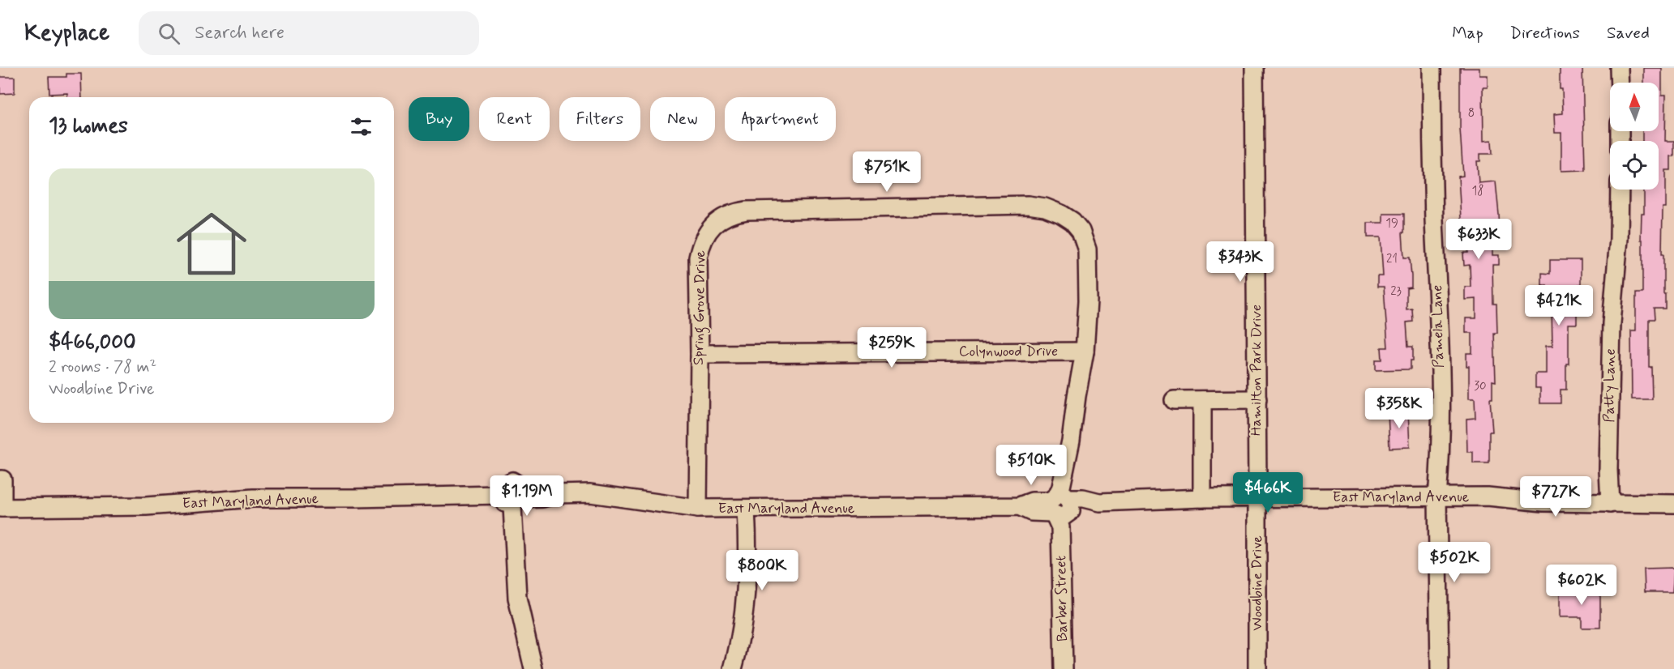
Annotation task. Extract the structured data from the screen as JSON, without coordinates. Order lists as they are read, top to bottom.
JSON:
{
  "streets": {
    "street": [
      "Spring Grove Drive",
      "Pamela Lane",
      "Colynwood Drive",
      "Hamilton Park Drive",
      "Patty Lane",
      "East Maryland Avenue",
      "Woodbine Drive",
      "Barber Street"
    ]
  },
  "crossings": [
    ["Spring Grove Drive", "Colynwood Drive"],
    ["Spring Grove Drive", "East Maryland Avenue"],
    ["Spring Grove Drive", "Barber Street"],
    ["Pamela Lane", "East Maryland Avenue"],
    ["Hamilton Park Drive", "East Maryland Avenue"],
    ["Hamilton Park Drive", "Woodbine Drive"],
    ["Patty Lane", "East Maryland Avenue"],
    ["East Maryland Avenue", "Woodbine Drive"],
    ["East Maryland Avenue", "Barber Street"]
  ],
  "house_numbers": [
    "8",
    "18",
    "19",
    "21",
    "23",
    "30"
  ],
  "north": "top",
  "page": {
    "header": "Keyplace",
    "search": "Search here",
    "nav": ["Map", "Directions", "Saved"],
    "chip": [
      "Buy",
      "Rent",
      "Filters",
      "New",
      "Apartment"
    ],
    "heading": "13 homes",
    "price": [
      "$751K",
      "$633K",
      "$343K",
      "$421K",
      "$259K",
      "$358K",
      "$510K",
      "$466K",
      "$1.19M",
      "$727K",
      "$502K",
      "$800K",
      "$602K"
    ],
    "list": [
      {
        "name": "$466,000",
        "note": "2 rooms · 78 m² · Woodbine Drive"
      }
    ]
  }
}
